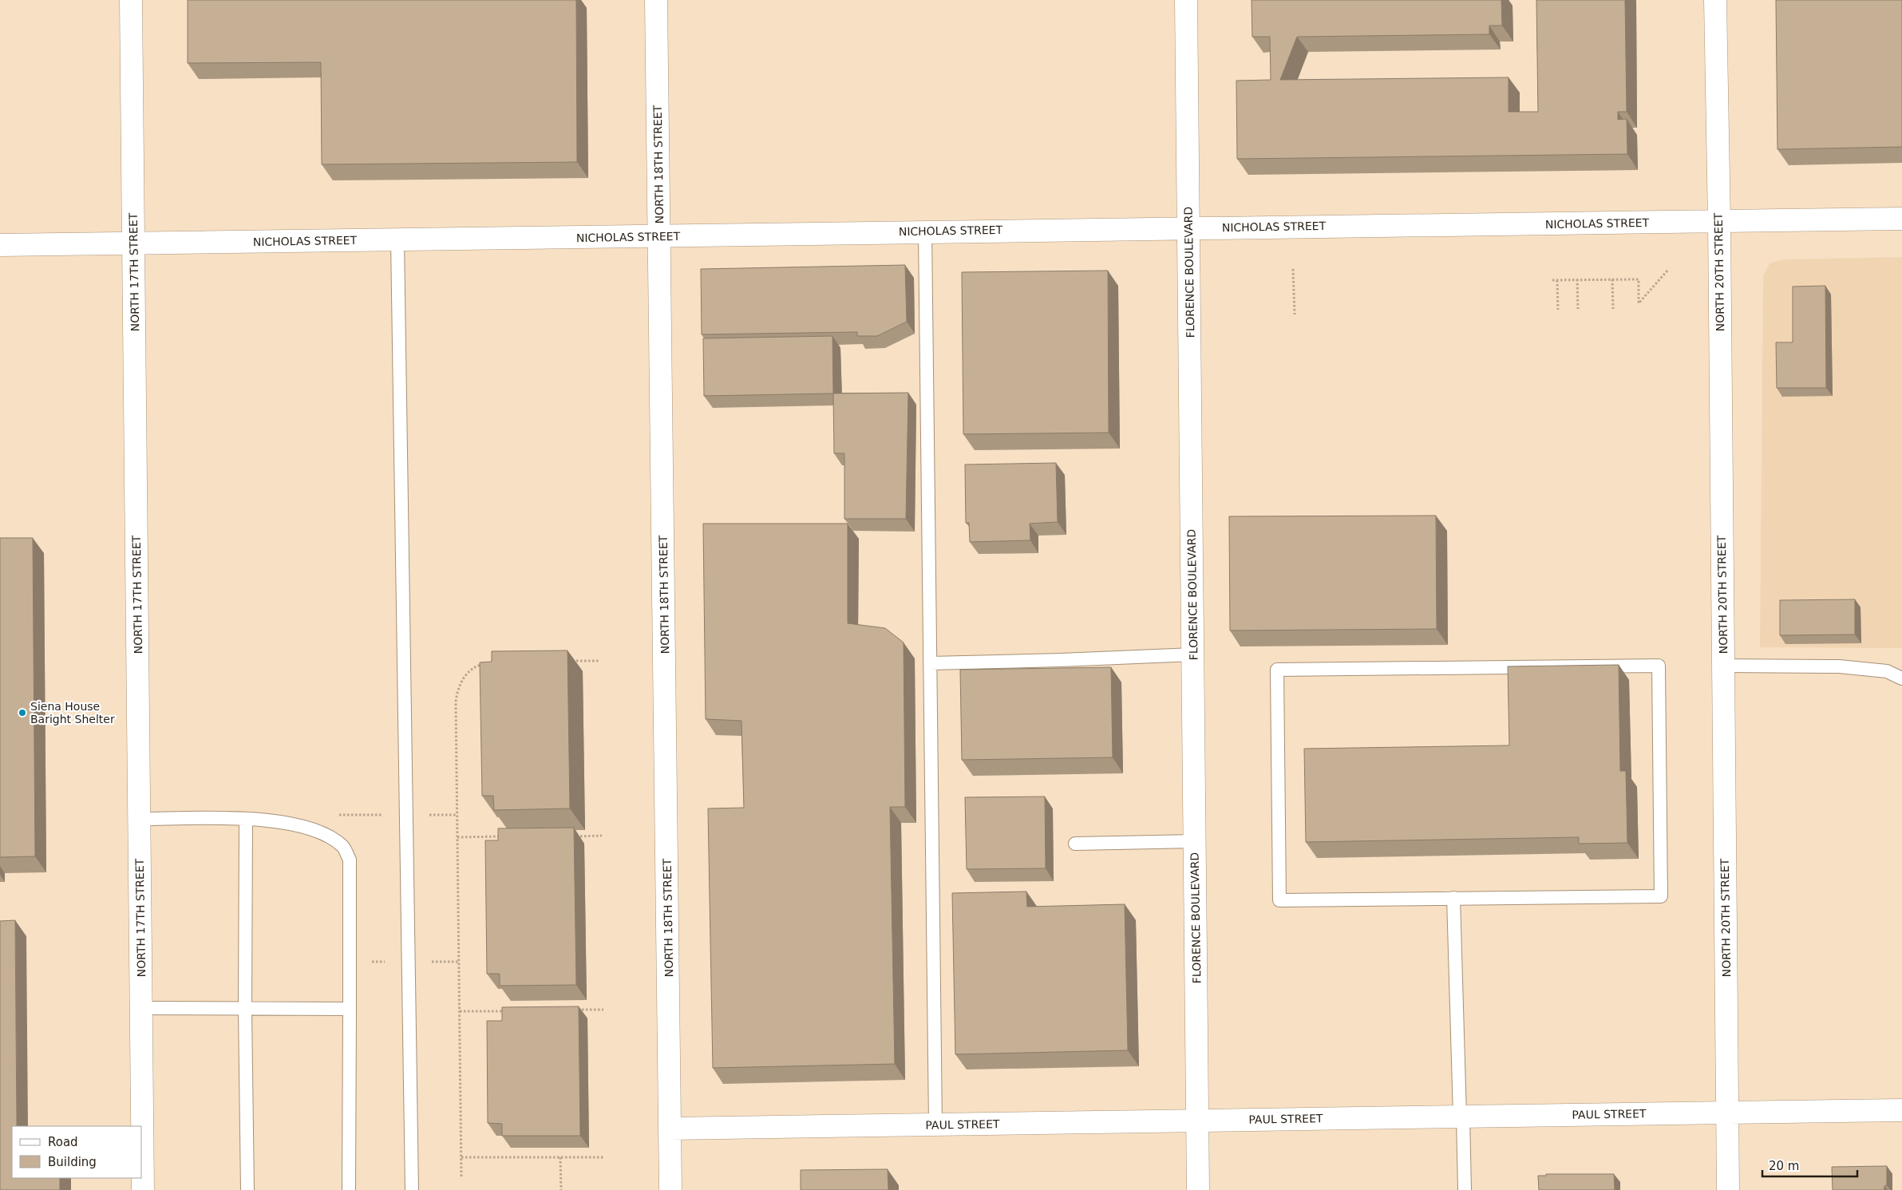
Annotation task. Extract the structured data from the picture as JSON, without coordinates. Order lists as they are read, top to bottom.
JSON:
{
  "streets": {
    "street": [
      "NORTH 18TH STREET",
      "NICHOLAS STREET",
      "NORTH 17TH STREET",
      "FLORENCE BOULEVARD",
      "NORTH 20TH STREET",
      "PAUL STREET"
    ]
  },
  "crossings": [
    ["NORTH 18TH STREET", "NICHOLAS STREET"],
    ["NORTH 18TH STREET", "PAUL STREET"],
    ["NICHOLAS STREET", "NORTH 17TH STREET"],
    ["NICHOLAS STREET", "FLORENCE BOULEVARD"],
    ["NICHOLAS STREET", "NORTH 20TH STREET"],
    ["FLORENCE BOULEVARD", "PAUL STREET"],
    ["NORTH 20TH STREET", "PAUL STREET"]
  ],
  "places": ["Siena House Baright Shelter"],
  "legend": ["Road", "Building"],
  "scale_bar": "20 m"
}
